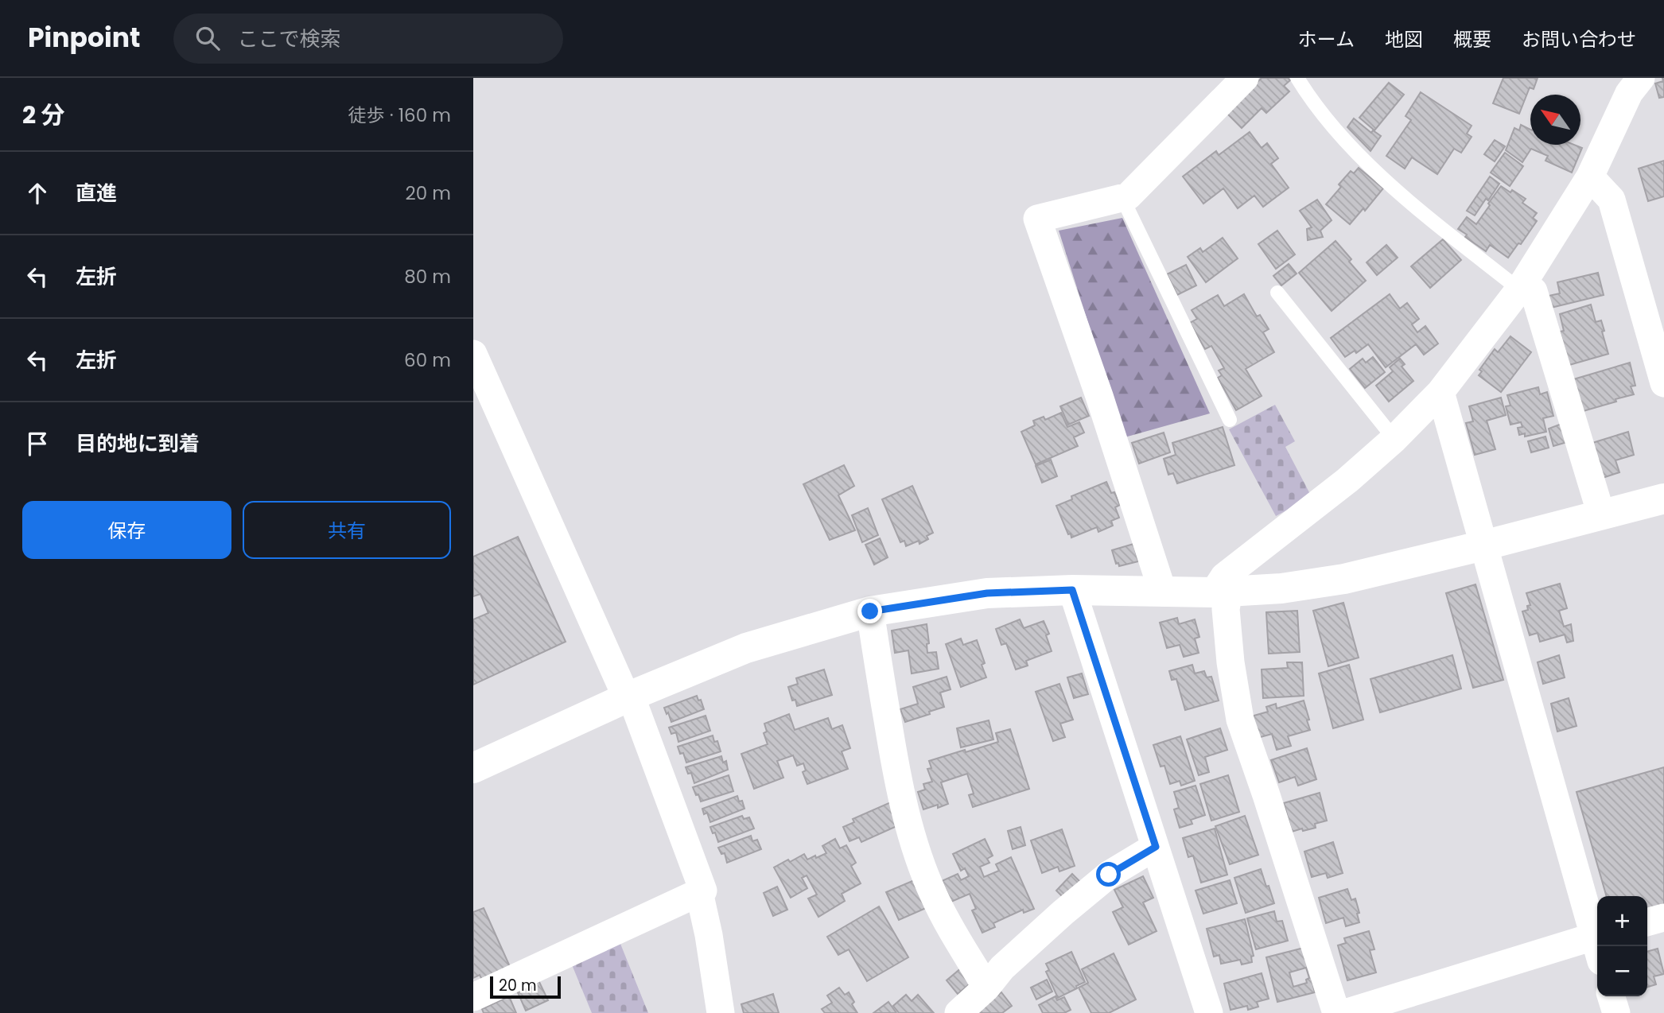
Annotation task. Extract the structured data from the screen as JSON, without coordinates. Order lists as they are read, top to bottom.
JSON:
{
  "scale_bar": "20 m",
  "north": "top left",
  "page": {
    "header": "Pinpoint",
    "search": "ここで検索",
    "nav": [
      "ホーム",
      "地図",
      "概要",
      "お問い合わせ"
    ],
    "heading": ["2 分", "徒歩 · 160 m"],
    "list": [
      ["直進", "20 m"],
      ["左折", "80 m"],
      ["左折", "60 m"],
      "目的地に到着"
    ],
    "buttons": ["保存", "共有"],
    "map_buttons": ["+", "−"],
    "scale": "20 m"
  }
}
